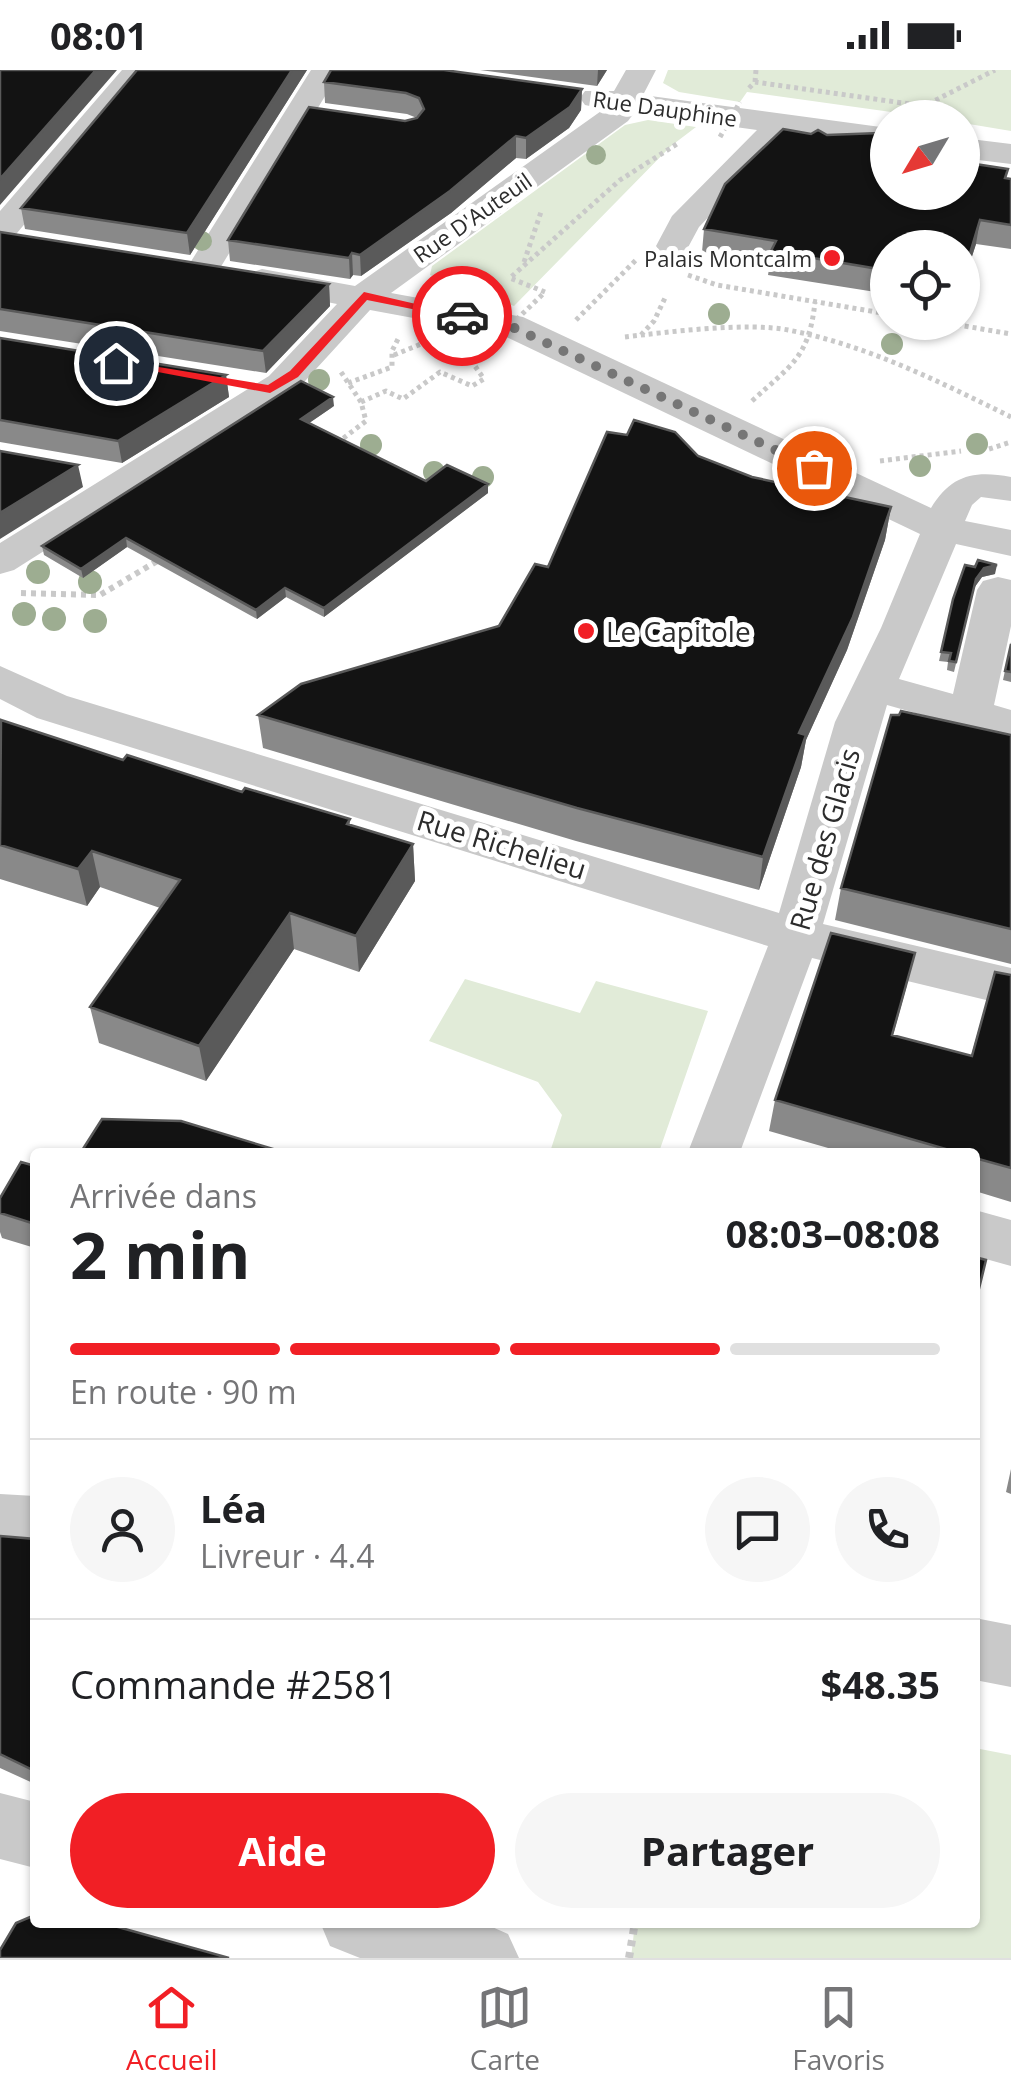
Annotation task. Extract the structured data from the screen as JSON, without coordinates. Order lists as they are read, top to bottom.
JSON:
{
  "streets": {
    "street": [
      "Rue Dauphine",
      "Rue D'Auteuil",
      "Rue des Glacis",
      "Rue Richelieu"
    ]
  },
  "crossings": [
    ["Rue Dauphine", "Rue D'Auteuil"],
    ["Rue des Glacis", "Rue Richelieu"]
  ],
  "places": ["Palais Montcalm", "Le Capitole"],
  "north": "bottom left",
  "page": {
    "status": "08:01",
    "heading": ["2 min", "Arrivée dans", "08:03–08:08"],
    "panel": [
      "Léa",
      "Livreur · 4.4",
      "Commande #2581",
      "$48.35"
    ],
    "bar": "En route · 90 m",
    "buttons": ["Aide", "Partager"],
    "tabs": ["Accueil", "Carte", "Favoris"]
  }
}
